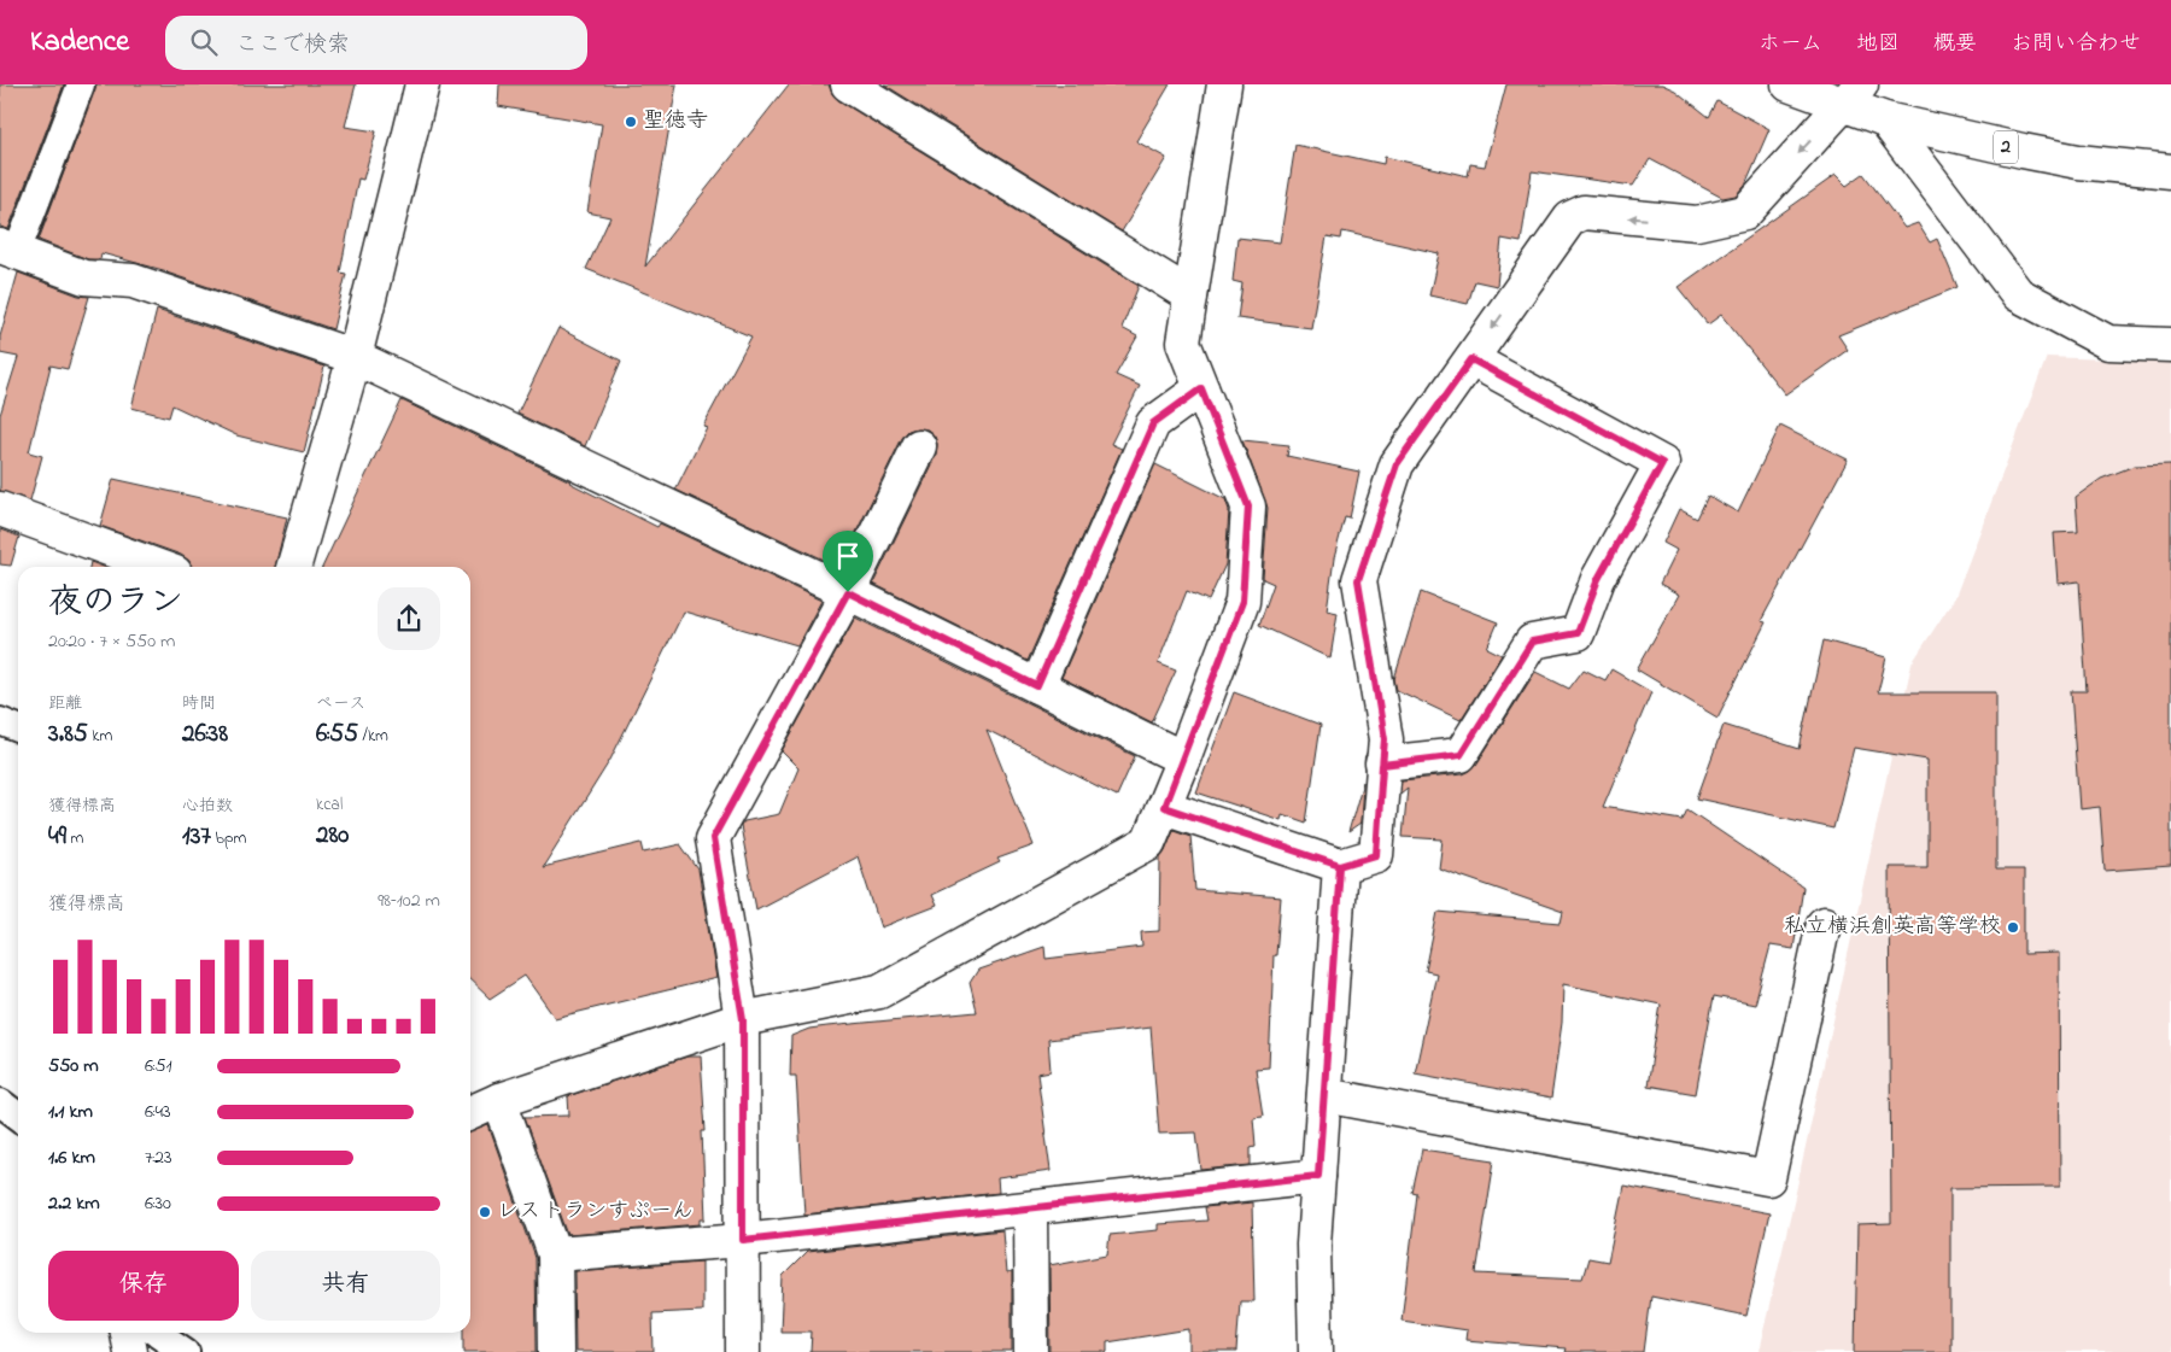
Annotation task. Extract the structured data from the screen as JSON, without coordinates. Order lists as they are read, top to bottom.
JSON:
{
  "streets": {
    "street": ["2"]
  },
  "places": ["聖徳寺", "私立横浜創英高等学校", "レストランすぷーん"],
  "page": {
    "header": "Kadence",
    "search": "ここで検索",
    "nav": [
      "ホーム",
      "地図",
      "概要",
      "お問い合わせ"
    ],
    "heading": ["夜のラン", "20:20 · 7 × 550 m"],
    "stats": [
      ["距離", "3.85 km"],
      ["時間", "26:38"],
      ["ペース", "6:55 /km"],
      ["獲得標高", "49 m"],
      ["心拍数", "137 bpm"],
      ["kcal", "280"]
    ],
    "chart": ["獲得標高", "98–102 m"],
    "list": [
      {
        "name": "550 m",
        "note": "6:51"
      },
      {
        "name": "1.1 km",
        "note": "6:43"
      },
      {
        "name": "1.6 km",
        "note": "7:23"
      },
      {
        "name": "2.2 km",
        "note": "6:30"
      }
    ],
    "buttons": ["保存", "共有"]
  }
}
